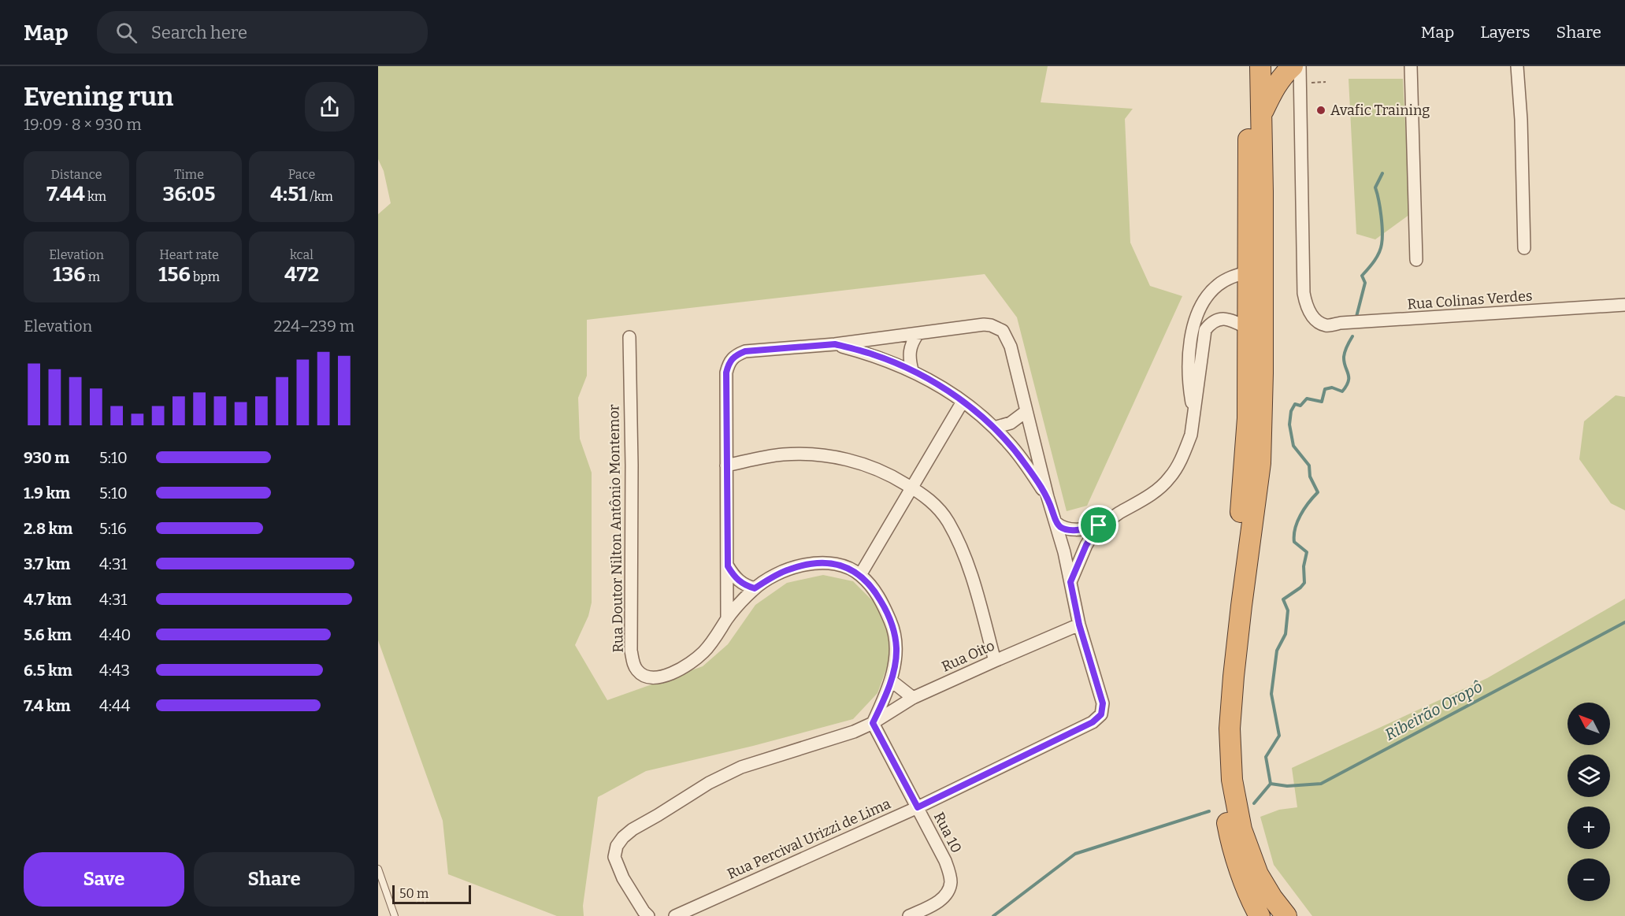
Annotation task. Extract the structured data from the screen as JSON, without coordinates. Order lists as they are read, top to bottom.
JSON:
{
  "streets": {
    "street": [
      "Rua Colinas Verdes",
      "Rua Doutor Nilton Antônio Montemor",
      "Rua Oito",
      "Rua 10",
      "Rua Percival Urizzi de Lima"
    ]
  },
  "crossings": [
    ["Rua Doutor Nilton Antônio Montemor", "Rua Oito"],
    ["Rua Doutor Nilton Antônio Montemor", "Rua 10"],
    ["Rua Oito", "Rua 10"],
    ["Rua Oito", "Rua Percival Urizzi de Lima"],
    ["Rua 10", "Rua Percival Urizzi de Lima"]
  ],
  "water": ["Ribeirão Oropô"],
  "places": ["Avafic Training"],
  "scale_bar": "50 m",
  "north": "top left",
  "page": {
    "header": "Map",
    "search": "Search here",
    "nav": ["Map", "Layers", "Share"],
    "heading": ["Evening run", "19:09 · 8 × 930 m"],
    "stats": [
      ["Distance", "7.44 km"],
      ["Time", "36:05"],
      ["Pace", "4:51 /km"],
      ["Elevation", "136 m"],
      ["Heart rate", "156 bpm"],
      ["kcal", "472"]
    ],
    "chart": ["Elevation", "224–239 m"],
    "list": [
      {
        "name": "930 m",
        "note": "5:10"
      },
      {
        "name": "1.9 km",
        "note": "5:10"
      },
      {
        "name": "2.8 km",
        "note": "5:16"
      },
      {
        "name": "3.7 km",
        "note": "4:31"
      },
      {
        "name": "4.7 km",
        "note": "4:31"
      },
      {
        "name": "5.6 km",
        "note": "4:40"
      },
      {
        "name": "6.5 km",
        "note": "4:43"
      },
      {
        "name": "7.4 km",
        "note": "4:44"
      }
    ],
    "map_buttons": ["+", "−"],
    "buttons": ["Save", "Share"],
    "scale": "50 m"
  }
}
